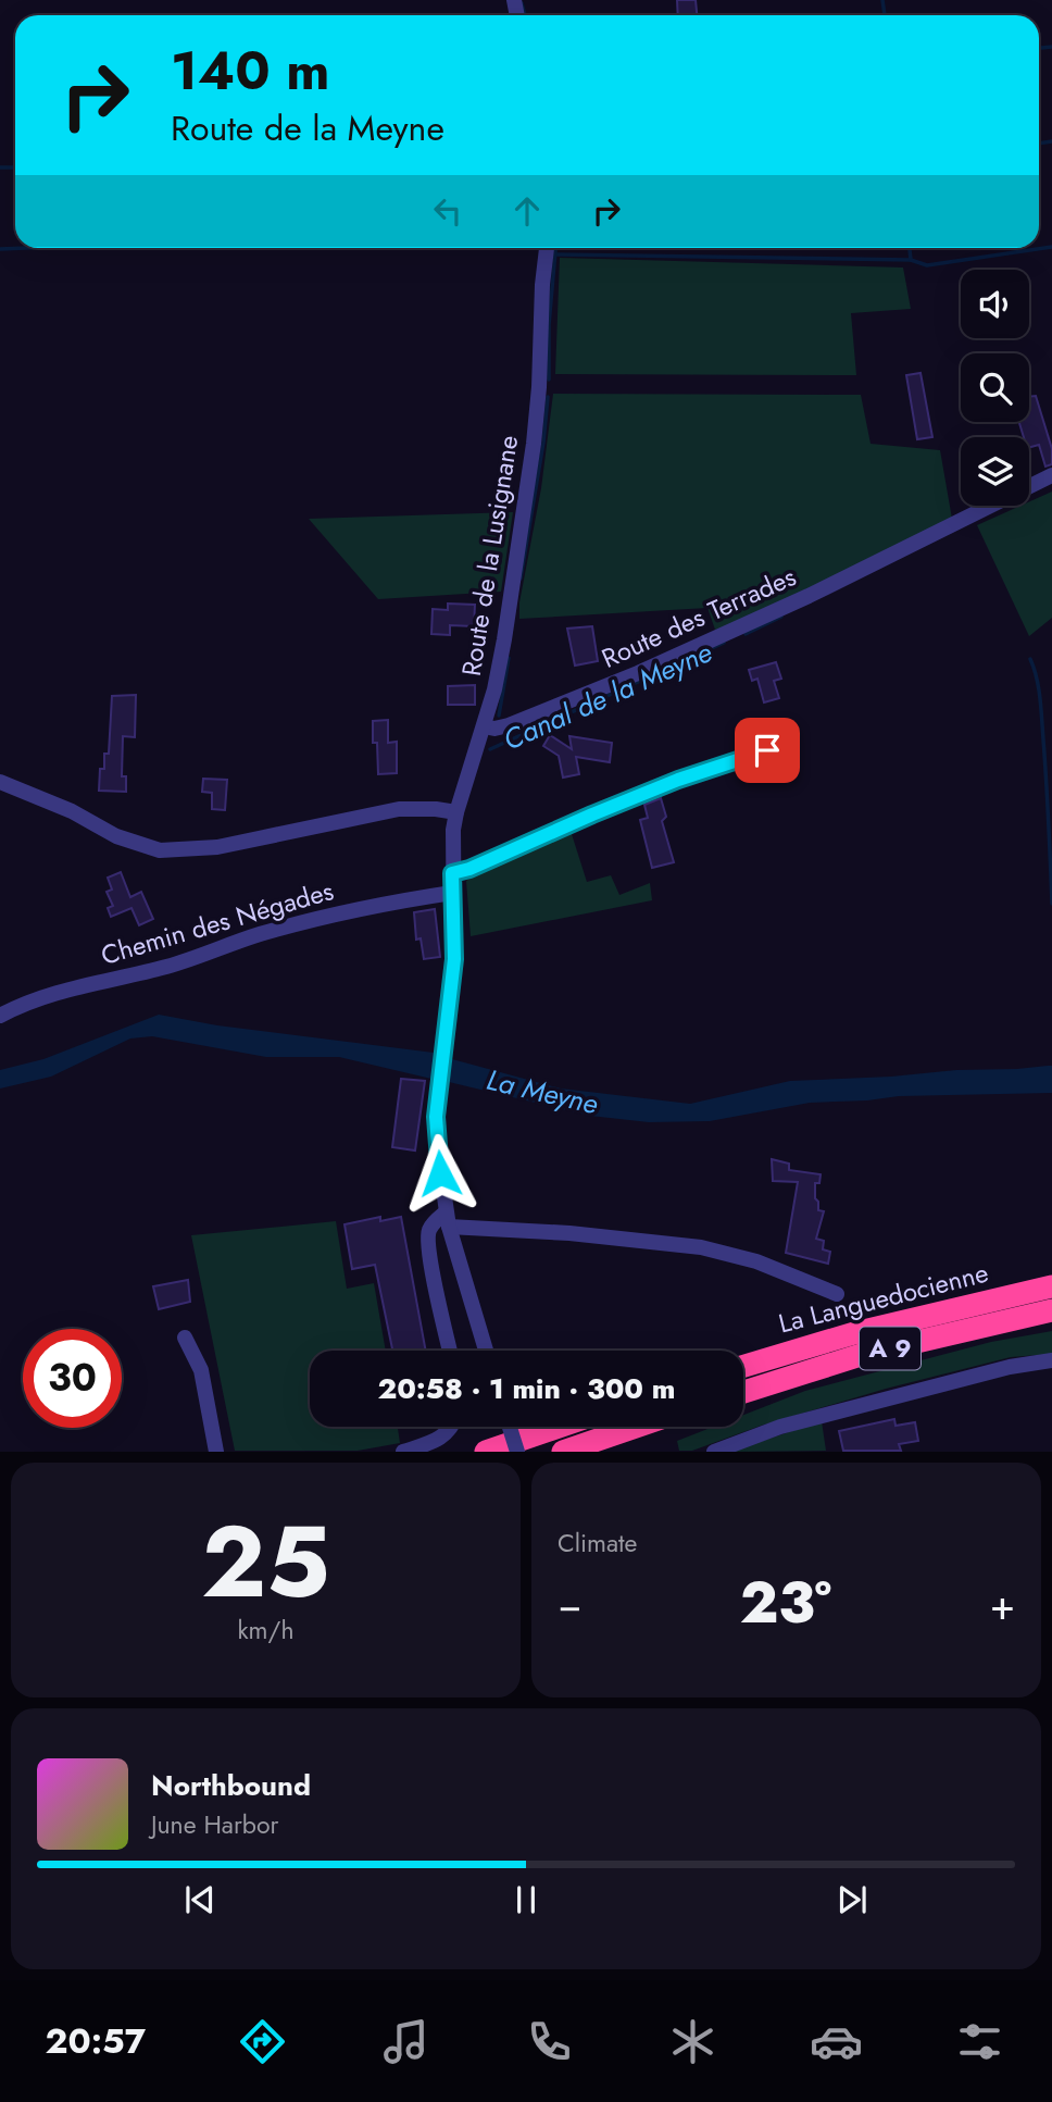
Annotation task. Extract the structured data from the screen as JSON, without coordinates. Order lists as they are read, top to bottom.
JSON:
{
  "streets": {
    "highway": ["La Languedocienne", "A 9"],
    "street": ["Route de la Lusignane", "Route des Terrades", "Chemin des Négades"]
  },
  "crossings": [
    ["Route de la Lusignane", "Route des Terrades"],
    ["Route de la Lusignane", "Chemin des Négades"]
  ],
  "water": ["Canal de la Meyne", "La Meyne"],
  "page": {
    "turn": ["140 m", "Route de la Meyne"],
    "limit": "30",
    "trip": "20:58 · 1 min · 300 m",
    "tile": [
      ["25", "km/h"],
      "Climate"
    ],
    "heat": ["−", "23°", "+"],
    "song": ["Northbound", "June Harbor"],
    "tabs": "20:57"
  }
}
